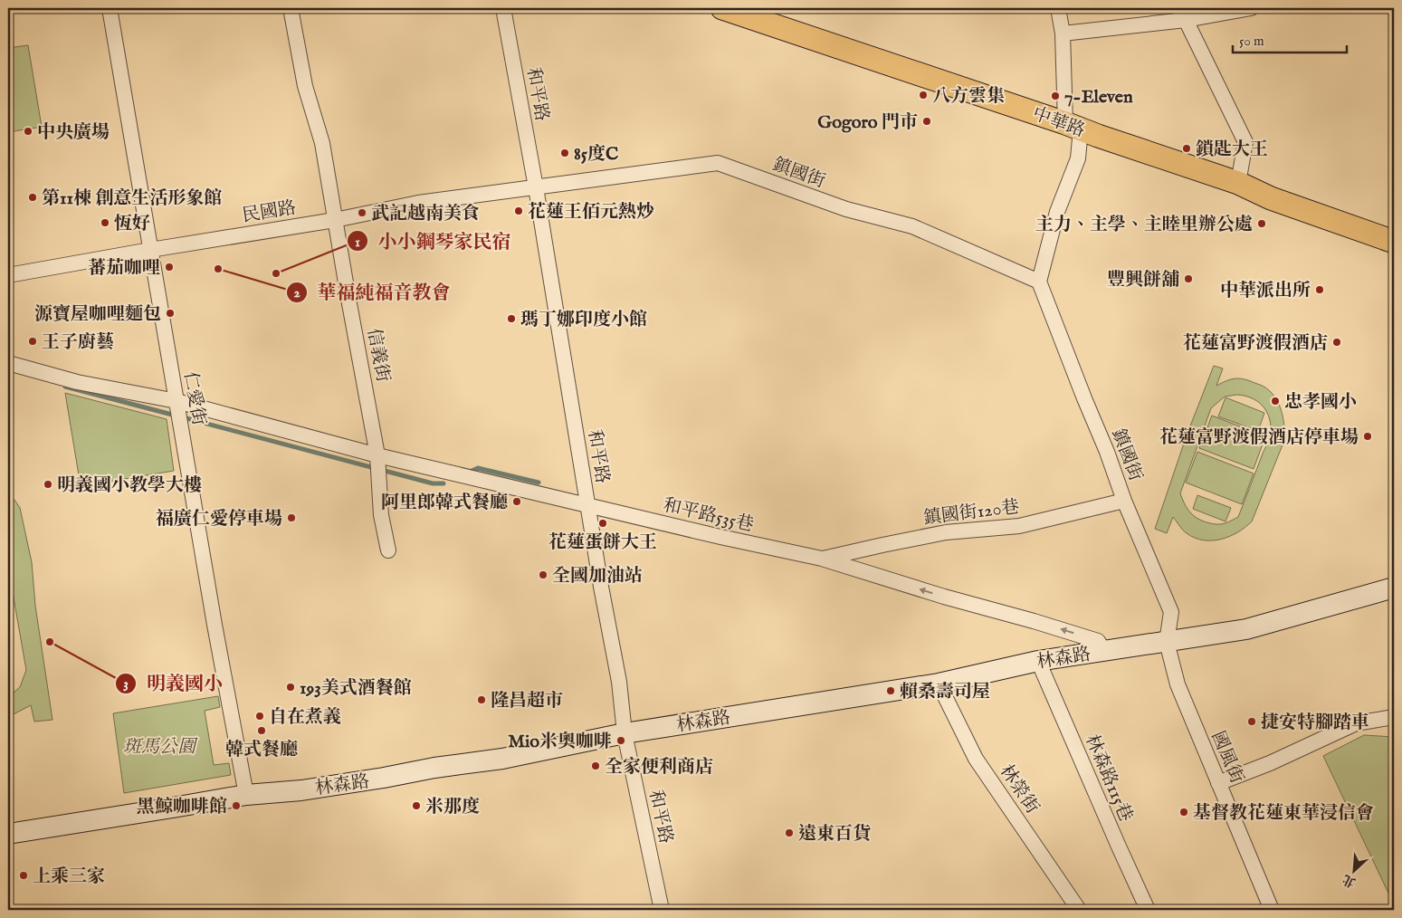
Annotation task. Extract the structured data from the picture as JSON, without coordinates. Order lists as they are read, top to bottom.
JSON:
{
  "streets": {
    "main road": ["中華路"],
    "street": [
      "和平路",
      "鎮國街",
      "民國路",
      "信義街",
      "仁愛街",
      "鎮國街120巷",
      "和平路535巷",
      "林森路",
      "國風街",
      "林森路115巷",
      "林榮街"
    ]
  },
  "crossings": [
    ["和平路", "鎮國街"],
    ["和平路", "民國路"],
    ["和平路", "和平路535巷"],
    ["和平路", "林森路"],
    ["鎮國街", "民國路"],
    ["鎮國街", "鎮國街120巷"],
    ["鎮國街", "林森路"],
    ["鎮國街", "國風街"],
    ["民國路", "信義街"],
    ["民國路", "仁愛街"],
    ["信義街", "和平路535巷"],
    ["仁愛街", "和平路535巷"],
    ["仁愛街", "林森路"],
    ["鎮國街120巷", "和平路535巷"],
    ["和平路535巷", "林森路"],
    ["林森路", "國風街"],
    ["林森路", "林森路115巷"],
    ["林森路", "林榮街"]
  ],
  "parks": ["斑馬公園"],
  "places": [
    "八方雲集",
    "7-Eleven",
    "Gogoro 門市",
    "中央廣場",
    "鎖匙大王",
    "85度C",
    "第11棟 創意生活形象館",
    "花蓮王佰元熱炒",
    "武記越南美食",
    "恆好",
    "主力、主學、主睦里辦公處",
    "蕃茄咖哩",
    "華福純福音教會",
    "小小鋼琴家民宿",
    "豐興餅舖",
    "中華派出所",
    "源寶屋咖哩麵包",
    "瑪丁娜印度小館",
    "王子廚藝",
    "花蓮富野渡假酒店",
    "忠孝國小",
    "花蓮富野渡假酒店停車場",
    "明義國小教學大樓",
    "阿里郎韓式餐廳",
    "福廣仁愛停車場",
    "花蓮蛋餅大王",
    "全國加油站",
    "明義國小",
    "193美式酒餐館",
    "賴桑壽司屋",
    "隆昌超市",
    "自在煮義",
    "捷安特腳踏車",
    "韓式餐廳",
    "Mio米奧咖啡",
    "全家便利商店",
    "黑鯨咖啡館",
    "米那度",
    "基督教花蓮東華浸信會",
    "遠東百貨",
    "上乘三家"
  ],
  "scale_bar": "50 m",
  "north": "bottom left"
}
